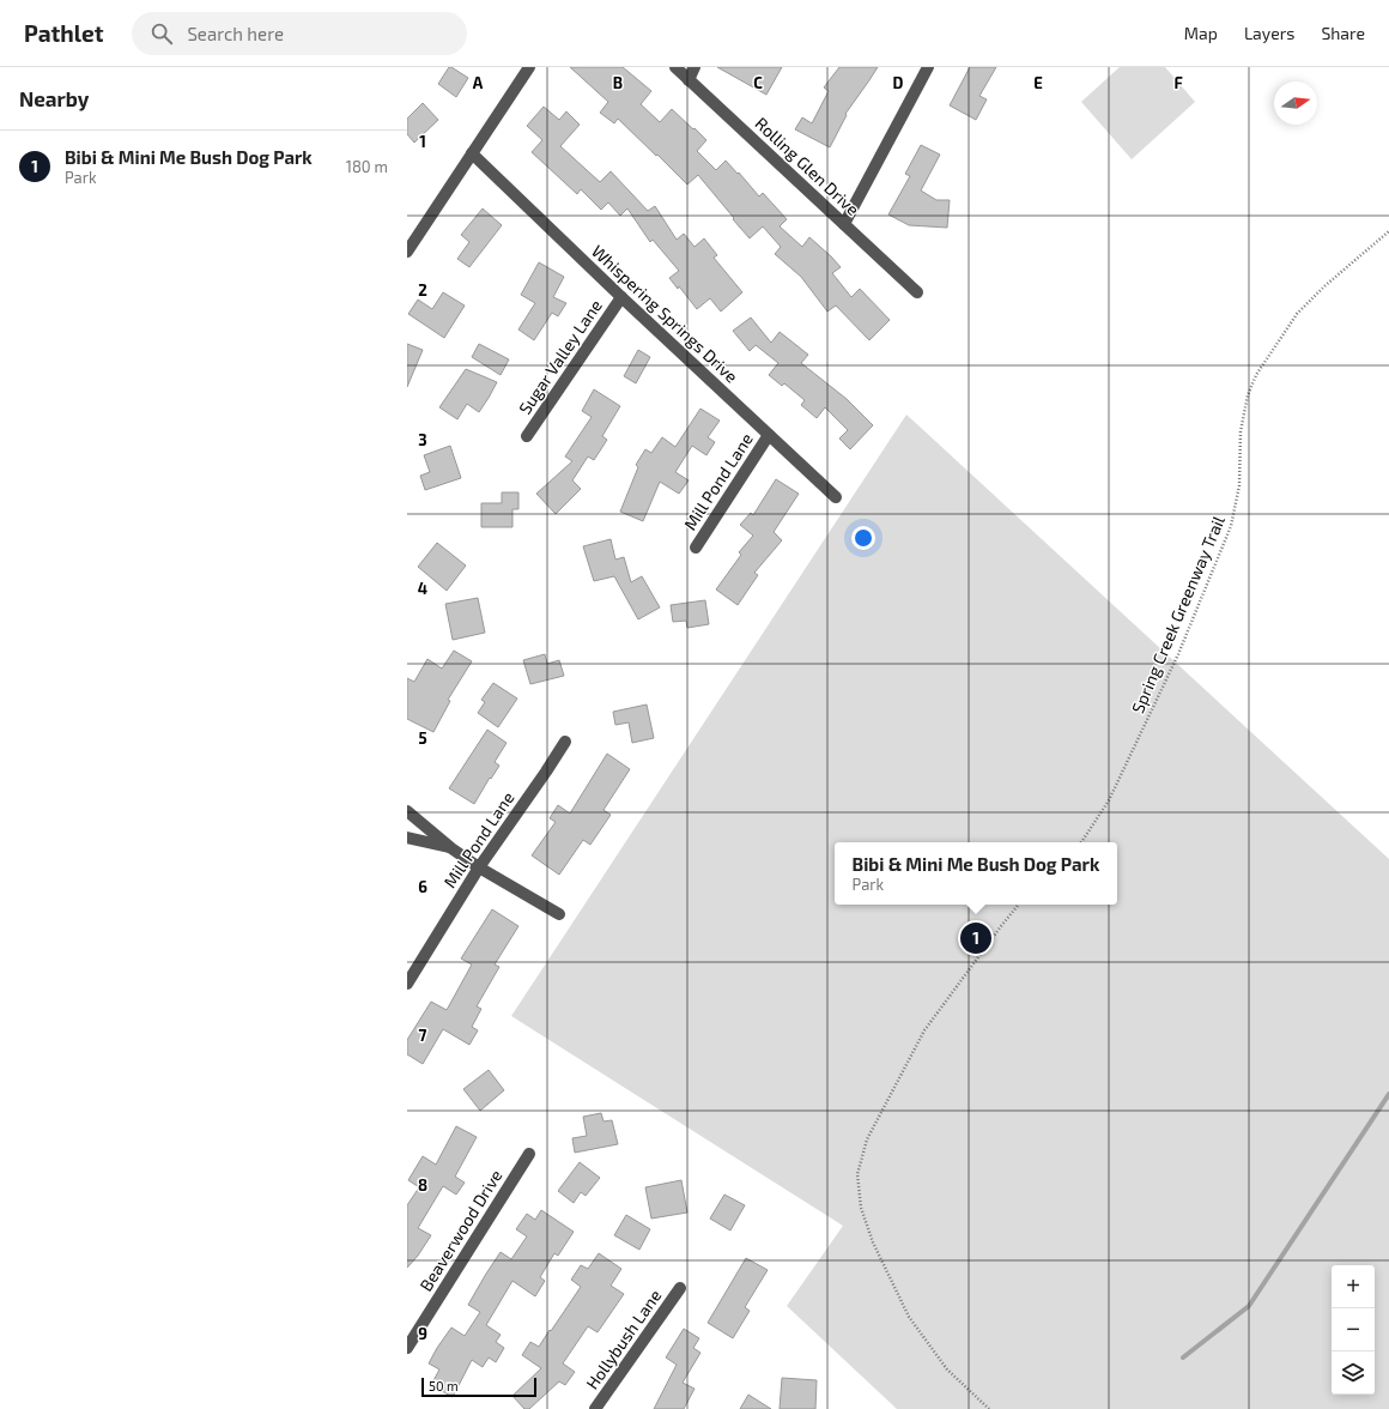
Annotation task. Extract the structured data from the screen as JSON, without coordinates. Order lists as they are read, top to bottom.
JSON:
{
  "streets": {
    "street": [
      "Rolling Glen Drive",
      "Whispering Springs Drive",
      "Sugar Valley Lane",
      "Mill Pond Lane",
      "Beaverwood Drive",
      "Hollybush Lane"
    ],
    "path": ["Spring Creek Greenway Trail"]
  },
  "crossings": [
    ["Whispering Springs Drive", "Sugar Valley Lane"],
    ["Whispering Springs Drive", "Mill Pond Lane"]
  ],
  "scale_bar": "50 m",
  "north": "right",
  "page": {
    "header": "Pathlet",
    "search": "Search here",
    "nav": ["Map", "Layers", "Share"],
    "heading": "Nearby",
    "list": [
      {
        "mark": "1",
        "name": "Bibi & Mini Me Bush Dog Park",
        "note": "Park",
        "value": "180 m"
      }
    ],
    "popup": ["Bibi & Mini Me Bush Dog Park", "Park"],
    "pins": "1",
    "map_buttons": ["+", "−"],
    "scale": "50 m"
  },
  "grid": {
    "columns": [
      "A",
      "B",
      "C",
      "D",
      "E",
      "F"
    ],
    "rows": [
      "1",
      "2",
      "3",
      "4",
      "5",
      "6",
      "7",
      "8",
      "9"
    ]
  }
}
